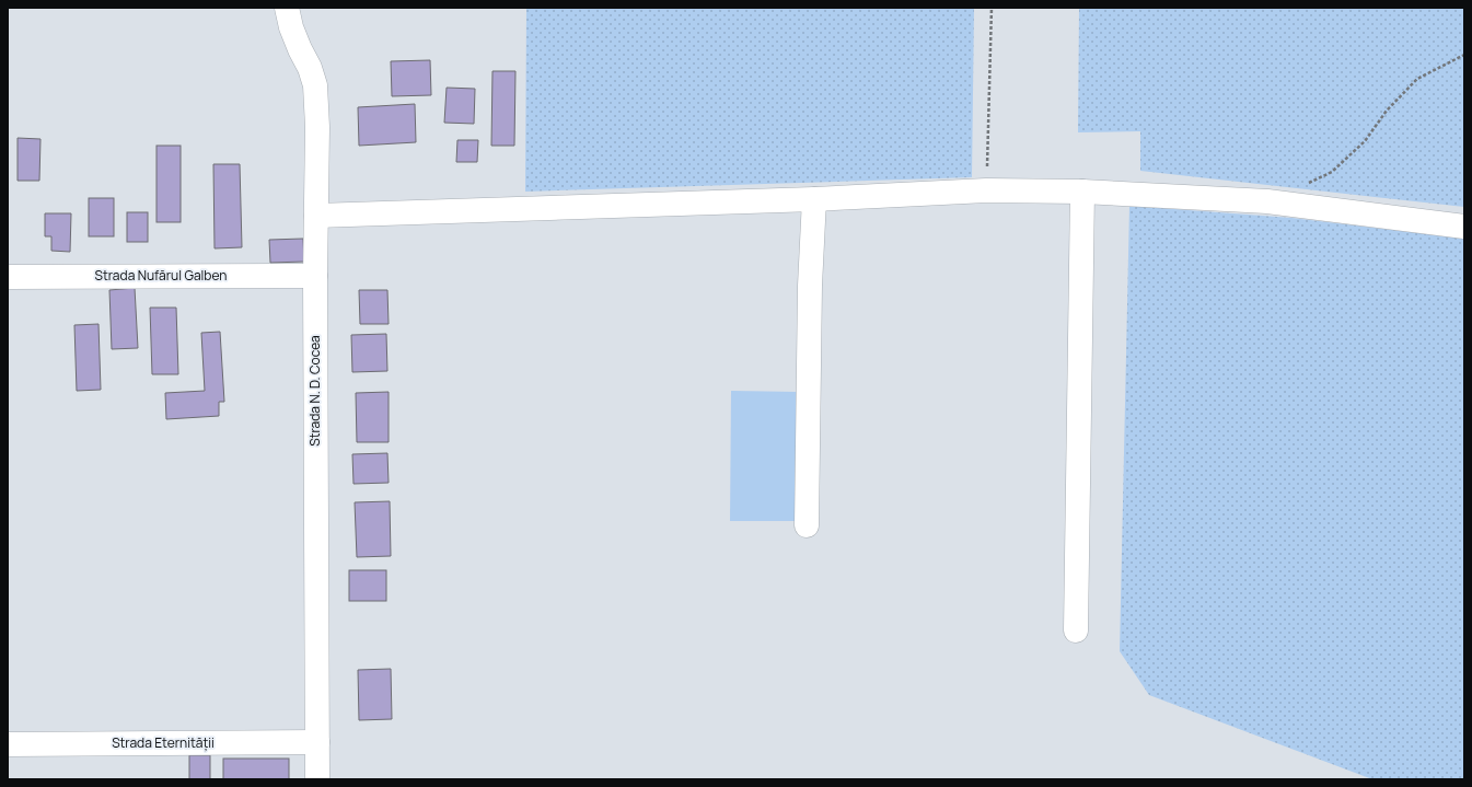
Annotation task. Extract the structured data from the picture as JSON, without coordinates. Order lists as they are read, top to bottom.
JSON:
{
  "streets": {
    "street": ["Strada Nufărul Galben", "Strada N. D. Cocea", "Strada Eternității"]
  },
  "crossings": [
    ["Strada Nufărul Galben", "Strada N. D. Cocea"],
    ["Strada N. D. Cocea", "Strada Eternității"]
  ]
}
